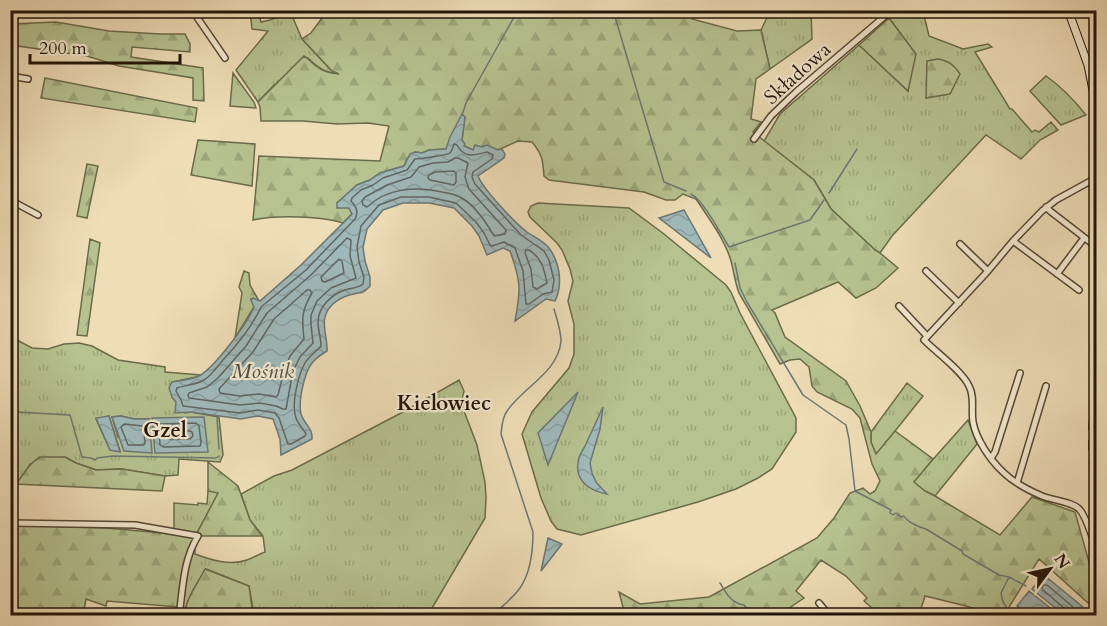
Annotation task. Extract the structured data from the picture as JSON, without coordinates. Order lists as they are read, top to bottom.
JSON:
{
  "streets": {
    "street": ["Składowa"]
  },
  "districts": ["Kielowiec", "Gzel"],
  "water": ["Mośnik"],
  "scale_bar": "200 m",
  "north": "top right"
}
